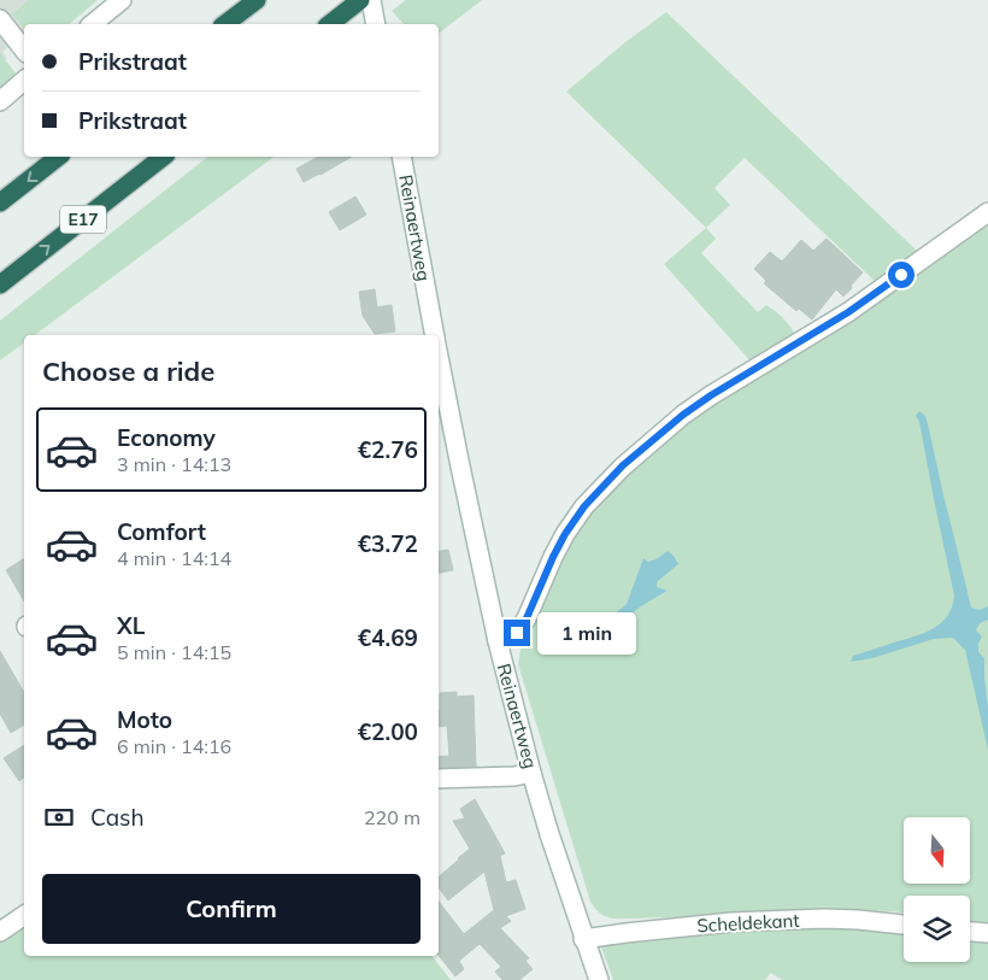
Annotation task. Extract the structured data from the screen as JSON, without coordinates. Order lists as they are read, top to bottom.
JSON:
{
  "streets": {
    "highway": ["E17"],
    "street": ["Reinaertweg", "Scheldekant"]
  },
  "crossings": [
    ["Reinaertweg", "Scheldekant"]
  ],
  "north": "bottom",
  "page": {
    "banner": ["Prikstraat", "Prikstraat"],
    "heading": "Choose a ride",
    "list": [
      {
        "name": "Economy",
        "note": "3 min · 14:13",
        "value": "€2.76"
      },
      {
        "name": "Comfort",
        "note": "4 min · 14:14",
        "value": "€3.72"
      },
      {
        "name": "XL",
        "note": "5 min · 14:15",
        "value": "€4.69"
      },
      {
        "name": "Moto",
        "note": "6 min · 14:16",
        "value": "€2.00"
      }
    ],
    "bubble": "1 min",
    "pay": ["Cash", "220 m"],
    "buttons": "Confirm"
  }
}
